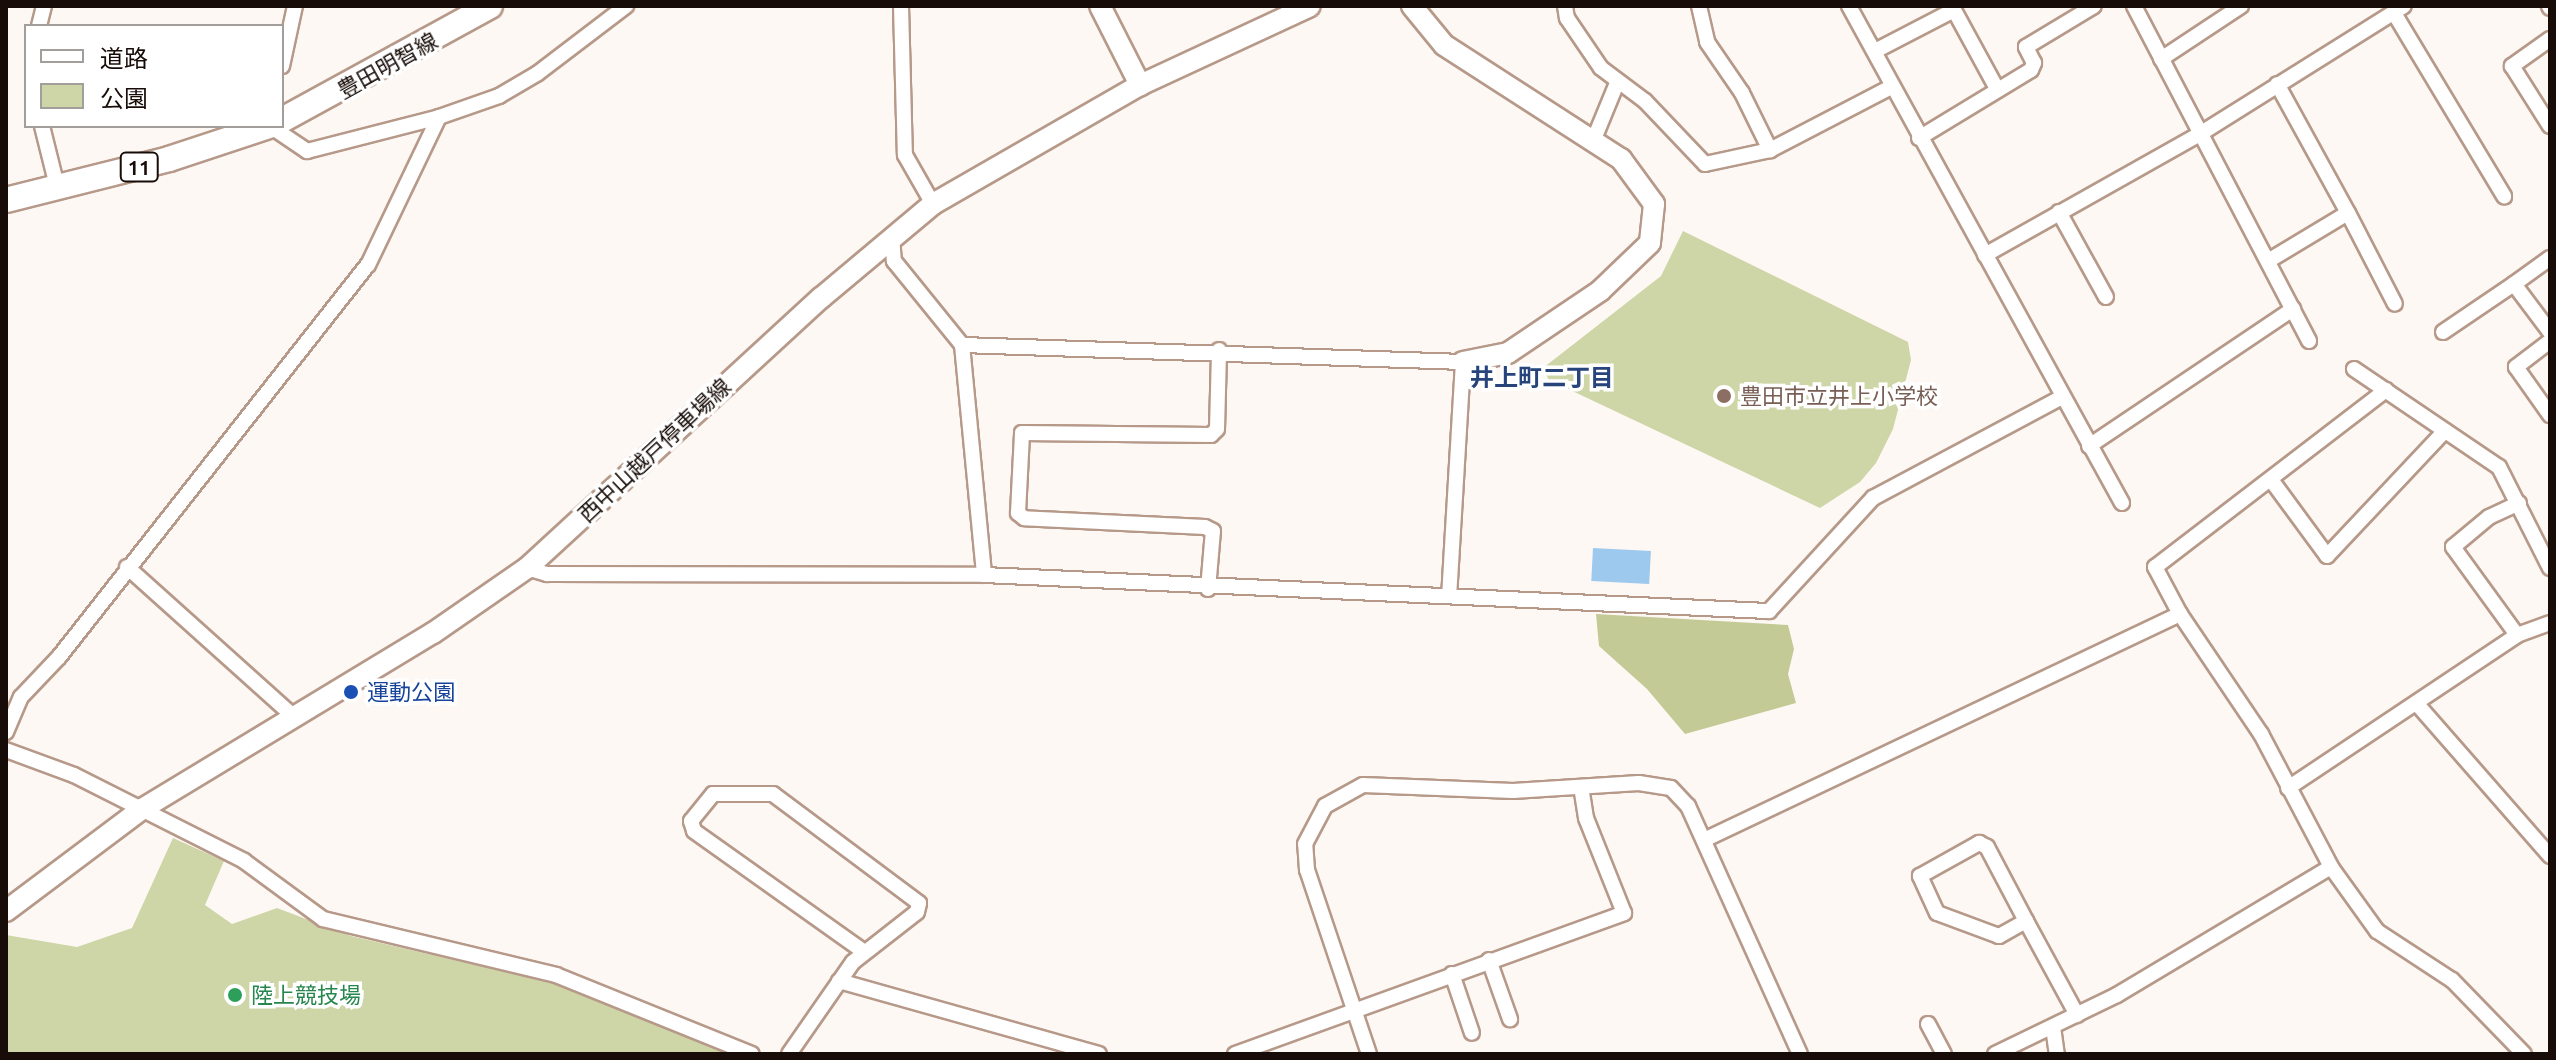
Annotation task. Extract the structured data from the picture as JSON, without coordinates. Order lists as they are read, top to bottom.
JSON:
{
  "streets": {
    "main road": ["豊田明智線", "11", "西中山越戸停車場線"]
  },
  "districts": ["井上町二丁目"],
  "places": ["豊田市立井上小学校", "運動公園", "陸上競技場"],
  "legend": ["道路", "公園"]
}
